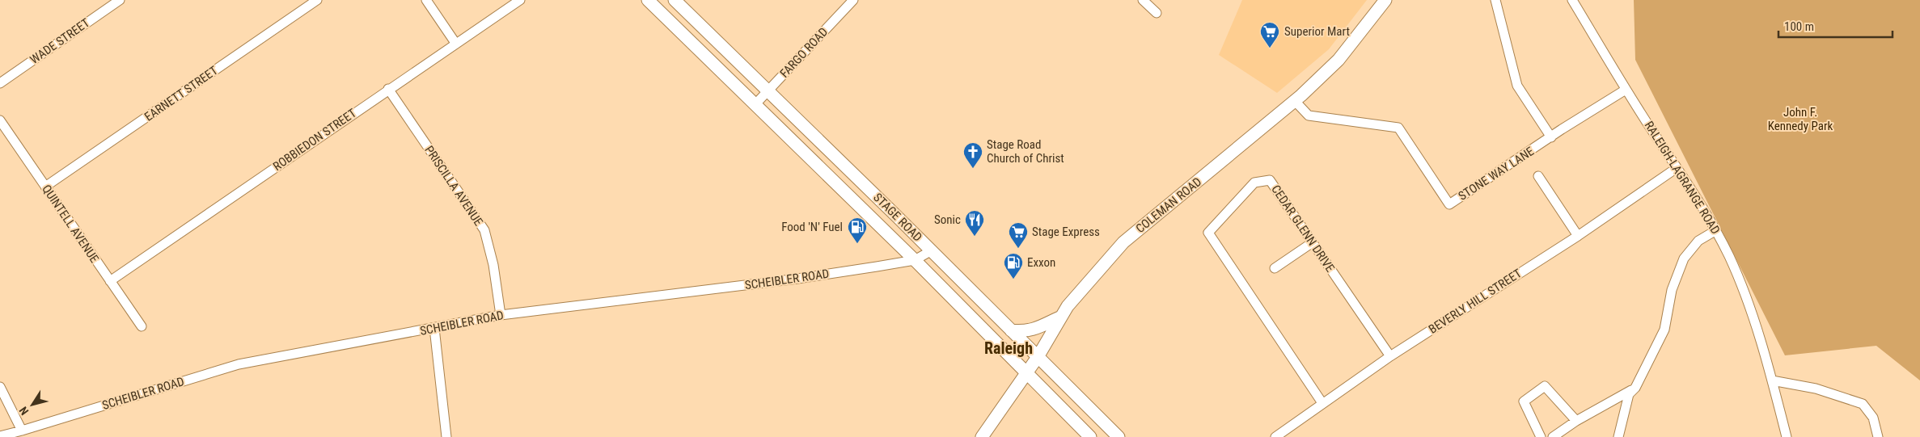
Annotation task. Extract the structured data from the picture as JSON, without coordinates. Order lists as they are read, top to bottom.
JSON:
{
  "streets": {
    "main road": ["COLEMAN ROAD", "STAGE ROAD"],
    "street": [
      "WADE STREET",
      "FARGO ROAD",
      "EARNETT STREET",
      "ROBBIEDON STREET",
      "STONE WAY LANE",
      "RALEIGH-LAGRANGE ROAD",
      "PRISCILLA AVENUE",
      "QUINTELL AVENUE",
      "CEDAR GLENN DRIVE",
      "SCHEIBLER ROAD",
      "BEVERLY HILL STREET"
    ]
  },
  "crossings": [
    ["FARGO ROAD", "STAGE ROAD"],
    ["EARNETT STREET", "QUINTELL AVENUE"],
    ["ROBBIEDON STREET", "PRISCILLA AVENUE"],
    ["ROBBIEDON STREET", "QUINTELL AVENUE"],
    ["STONE WAY LANE", "COLEMAN ROAD"],
    ["RALEIGH-LAGRANGE ROAD", "BEVERLY HILL STREET"],
    ["PRISCILLA AVENUE", "SCHEIBLER ROAD"],
    ["COLEMAN ROAD", "STAGE ROAD"],
    ["STAGE ROAD", "SCHEIBLER ROAD"],
    ["CEDAR GLENN DRIVE", "BEVERLY HILL STREET"]
  ],
  "districts": ["Raleigh"],
  "parks": ["John F. Kennedy Park"],
  "places": {
    "supermarket": ["Superior Mart", "Stage Express"],
    "church": ["Stage Road Church of Christ"],
    "restaurant": ["Sonic"],
    "fuel station": ["Food 'N' Fuel", "Exxon"]
  },
  "scale_bar": "100 m",
  "north": "bottom left"
}
